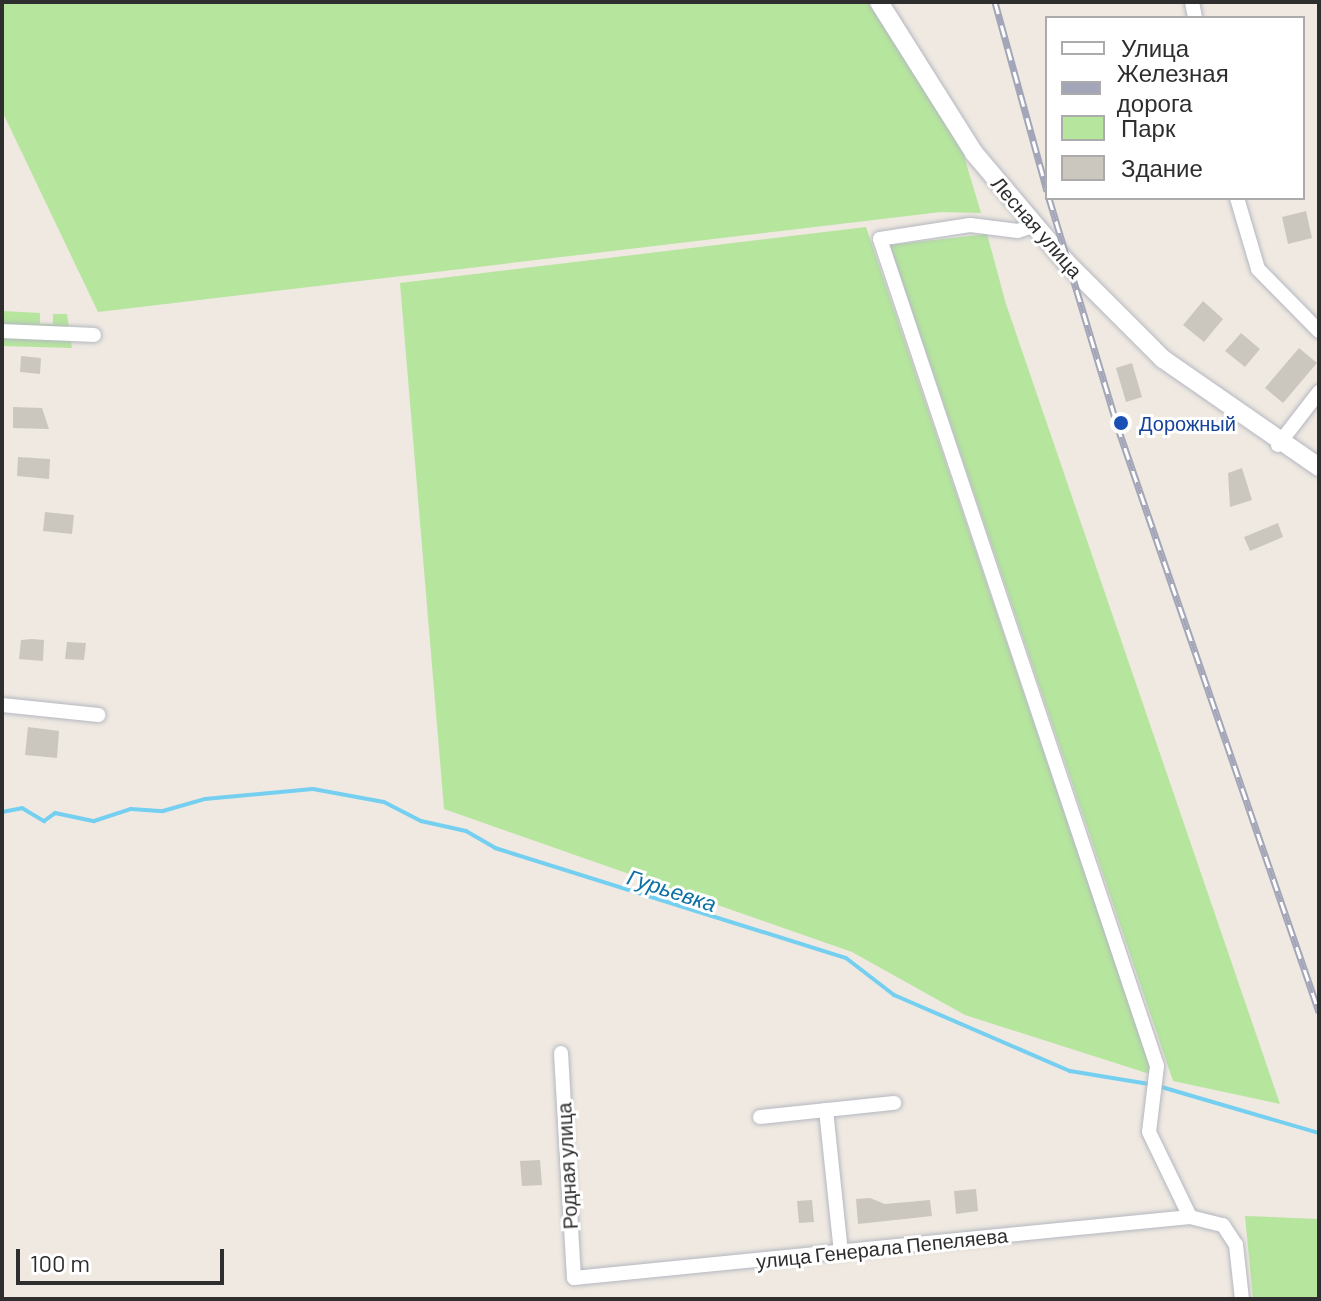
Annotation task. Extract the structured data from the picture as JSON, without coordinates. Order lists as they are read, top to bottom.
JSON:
{
  "streets": {
    "street": ["Лесная улица", "Родная улица", "улица Генерала Пепеляева"]
  },
  "crossings": [
    ["Родная улица", "улица Генерала Пепеляева"]
  ],
  "water": ["Гурьевка"],
  "places": ["Дорожный"],
  "legend": [
    "Улица",
    "Железная дорога",
    "Парк",
    "Здание"
  ],
  "scale_bar": "100 m"
}
